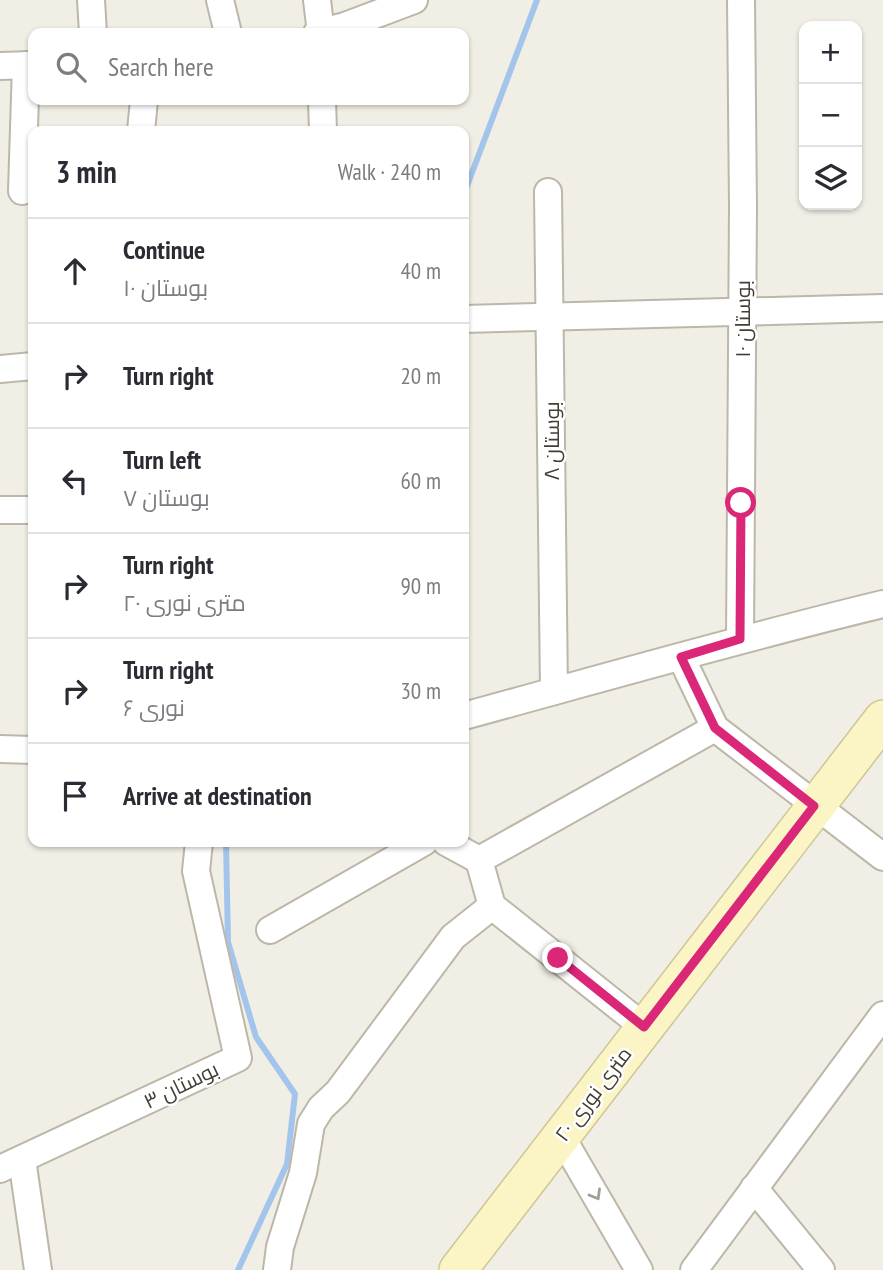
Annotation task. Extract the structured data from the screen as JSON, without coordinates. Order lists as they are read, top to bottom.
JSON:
{
  "streets": {
    "main road": ["۲۰ متری نوری"],
    "street": ["بوستان ۱۰", "بوستان ۸", "بوستان ۳"]
  },
  "page": {
    "map_buttons": ["+", "−"],
    "search": "Search here",
    "heading": ["3 min", "Walk · 240 m"],
    "list": [
      ["Continue", "بوستان ۱۰", "40 m"],
      ["Turn right", "20 m"],
      ["Turn left", "بوستان ۷", "60 m"],
      ["Turn right", "۲۰ متری نوری", "90 m"],
      ["Turn right", "نوری ۶", "30 m"],
      "Arrive at destination"
    ]
  }
}
